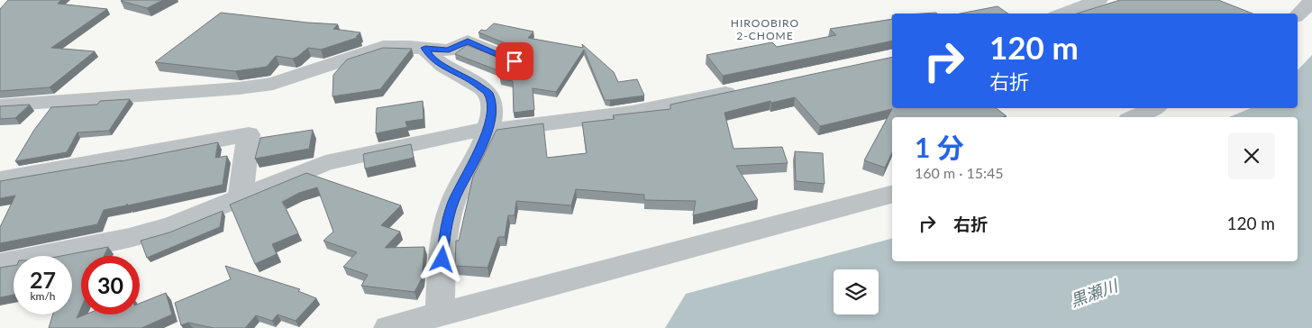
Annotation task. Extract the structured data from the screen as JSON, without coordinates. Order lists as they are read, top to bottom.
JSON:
{
  "districts": ["HIROOBIRO 2-CHOME"],
  "water": ["黒瀬川"],
  "page": {
    "turn": ["120 m", "右折"],
    "heading": ["1 分", "160 m · 15:45"],
    "list": [
      {
        "name": "右折",
        "value": "120 m"
      }
    ],
    "speed": "27 km/h",
    "limit": "30"
  }
}
